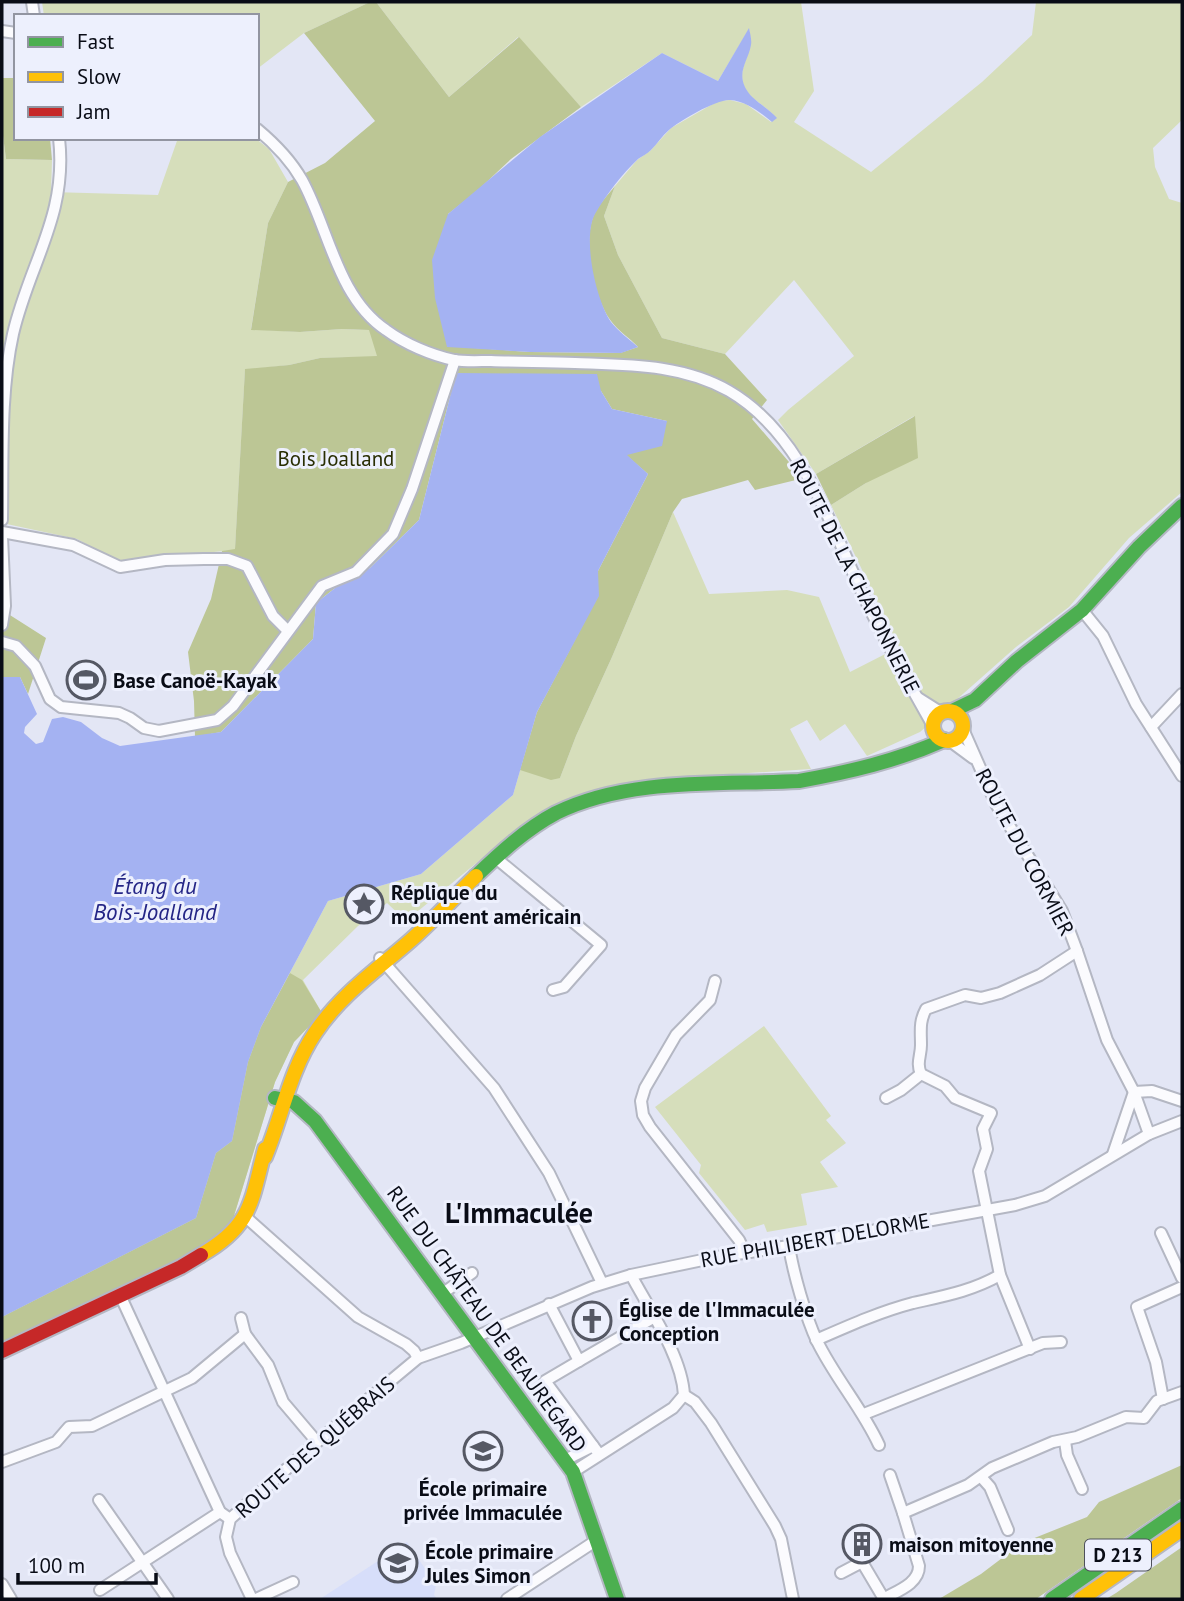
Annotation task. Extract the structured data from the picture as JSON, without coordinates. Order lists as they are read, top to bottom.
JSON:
{
  "streets": {
    "main road": ["RUE DU CHÂTEAU DE BEAUREGARD", "D 213"],
    "street": [
      "ROUTE DE LA CHAPONNERIE",
      "ROUTE DU CORMIER",
      "RUE PHILIBERT DELORME",
      "ROUTE DES QUÉBRAIS"
    ]
  },
  "crossings": [
    ["ROUTE DE LA CHAPONNERIE", "ROUTE DU CORMIER"],
    ["ROUTE DU CORMIER", "RUE PHILIBERT DELORME"],
    ["RUE PHILIBERT DELORME", "RUE DU CHÂTEAU DE BEAUREGARD"],
    ["RUE PHILIBERT DELORME", "ROUTE DES QUÉBRAIS"],
    ["RUE DU CHÂTEAU DE BEAUREGARD", "ROUTE DES QUÉBRAIS"]
  ],
  "districts": ["L'Immaculée"],
  "water": ["Étang du Bois-Joalland"],
  "parks": ["Bois Joalland"],
  "places": {
    "sports": ["Base Canoë-Kayak"],
    "place": ["Réplique du monument américain"],
    "church": ["Église de l'Immaculée Conception"],
    "school or university": ["École primaire privée Immaculée", "École primaire Jules Simon"],
    "building": ["maison mitoyenne"]
  },
  "legend": ["Fast", "Slow", "Jam"],
  "scale_bar": "100 m"
}
